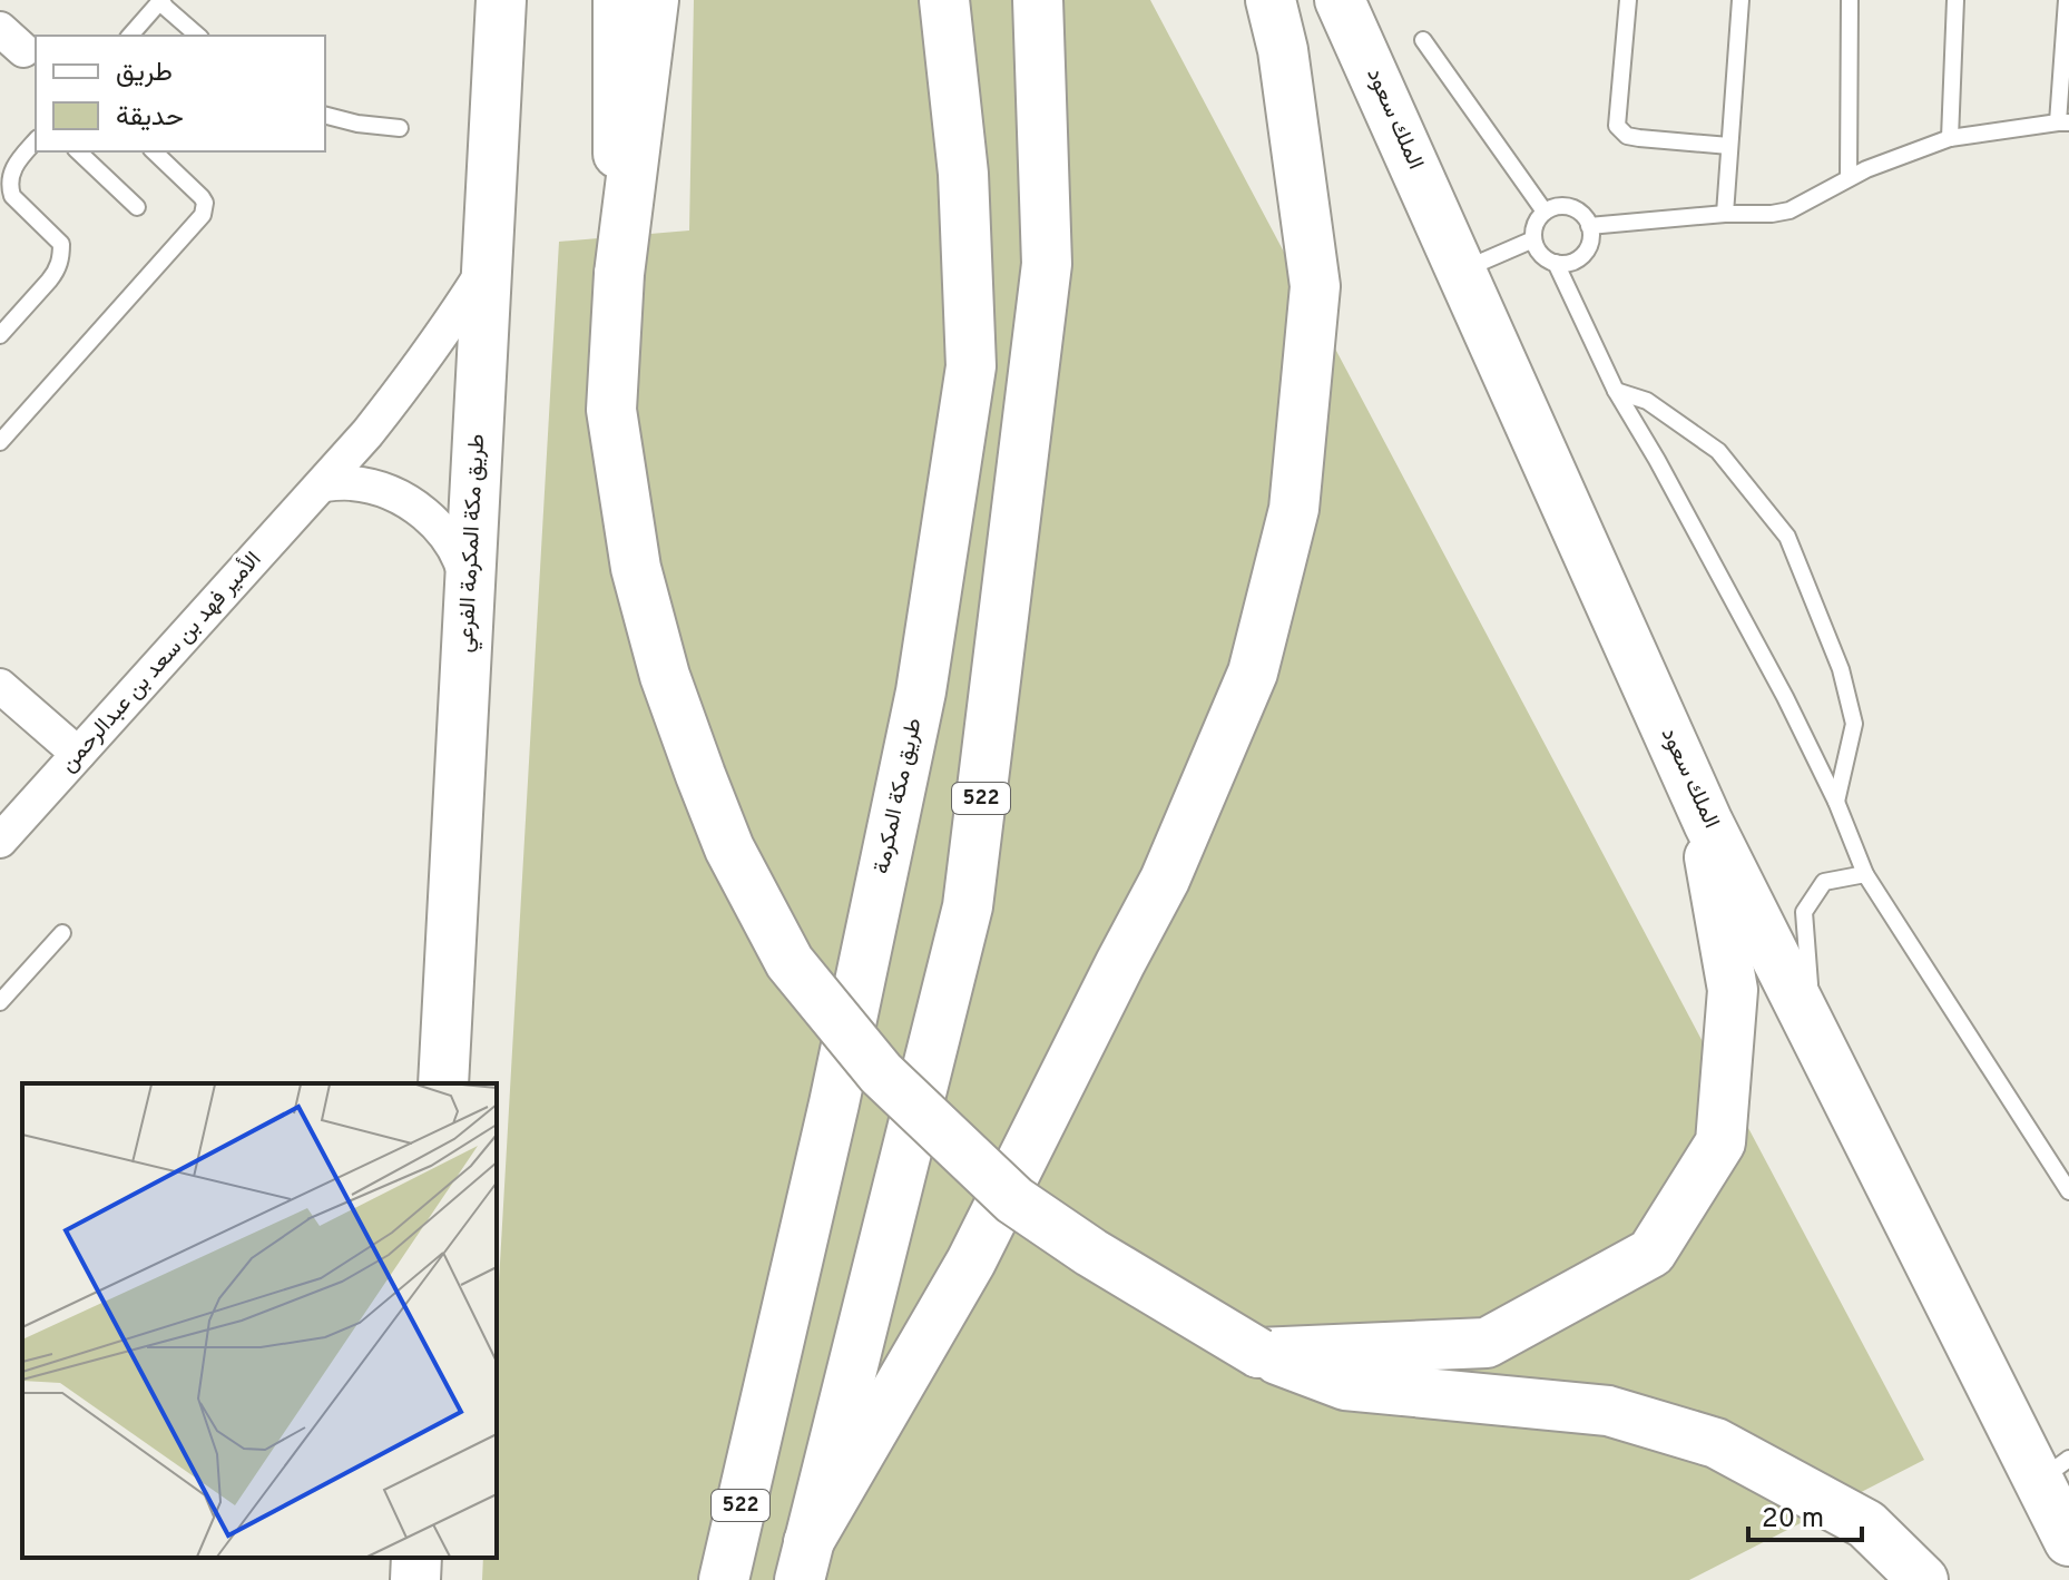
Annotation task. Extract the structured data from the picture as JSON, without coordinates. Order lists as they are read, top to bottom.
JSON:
{
  "streets": {
    "main road": [
      "الملك سعود",
      "طريق مكة المكرمة الفرعي",
      "طريق مكة المكرمة",
      "522"
    ],
    "street": ["الأمير فهد بن سعد بن عبدالرحمن"]
  },
  "crossings": [
    ["طريق مكة المكرمة الفرعي", "الأمير فهد بن سعد بن عبدالرحمن"]
  ],
  "legend": ["طريق", "حديقة"],
  "scale_bar": "20 m"
}
